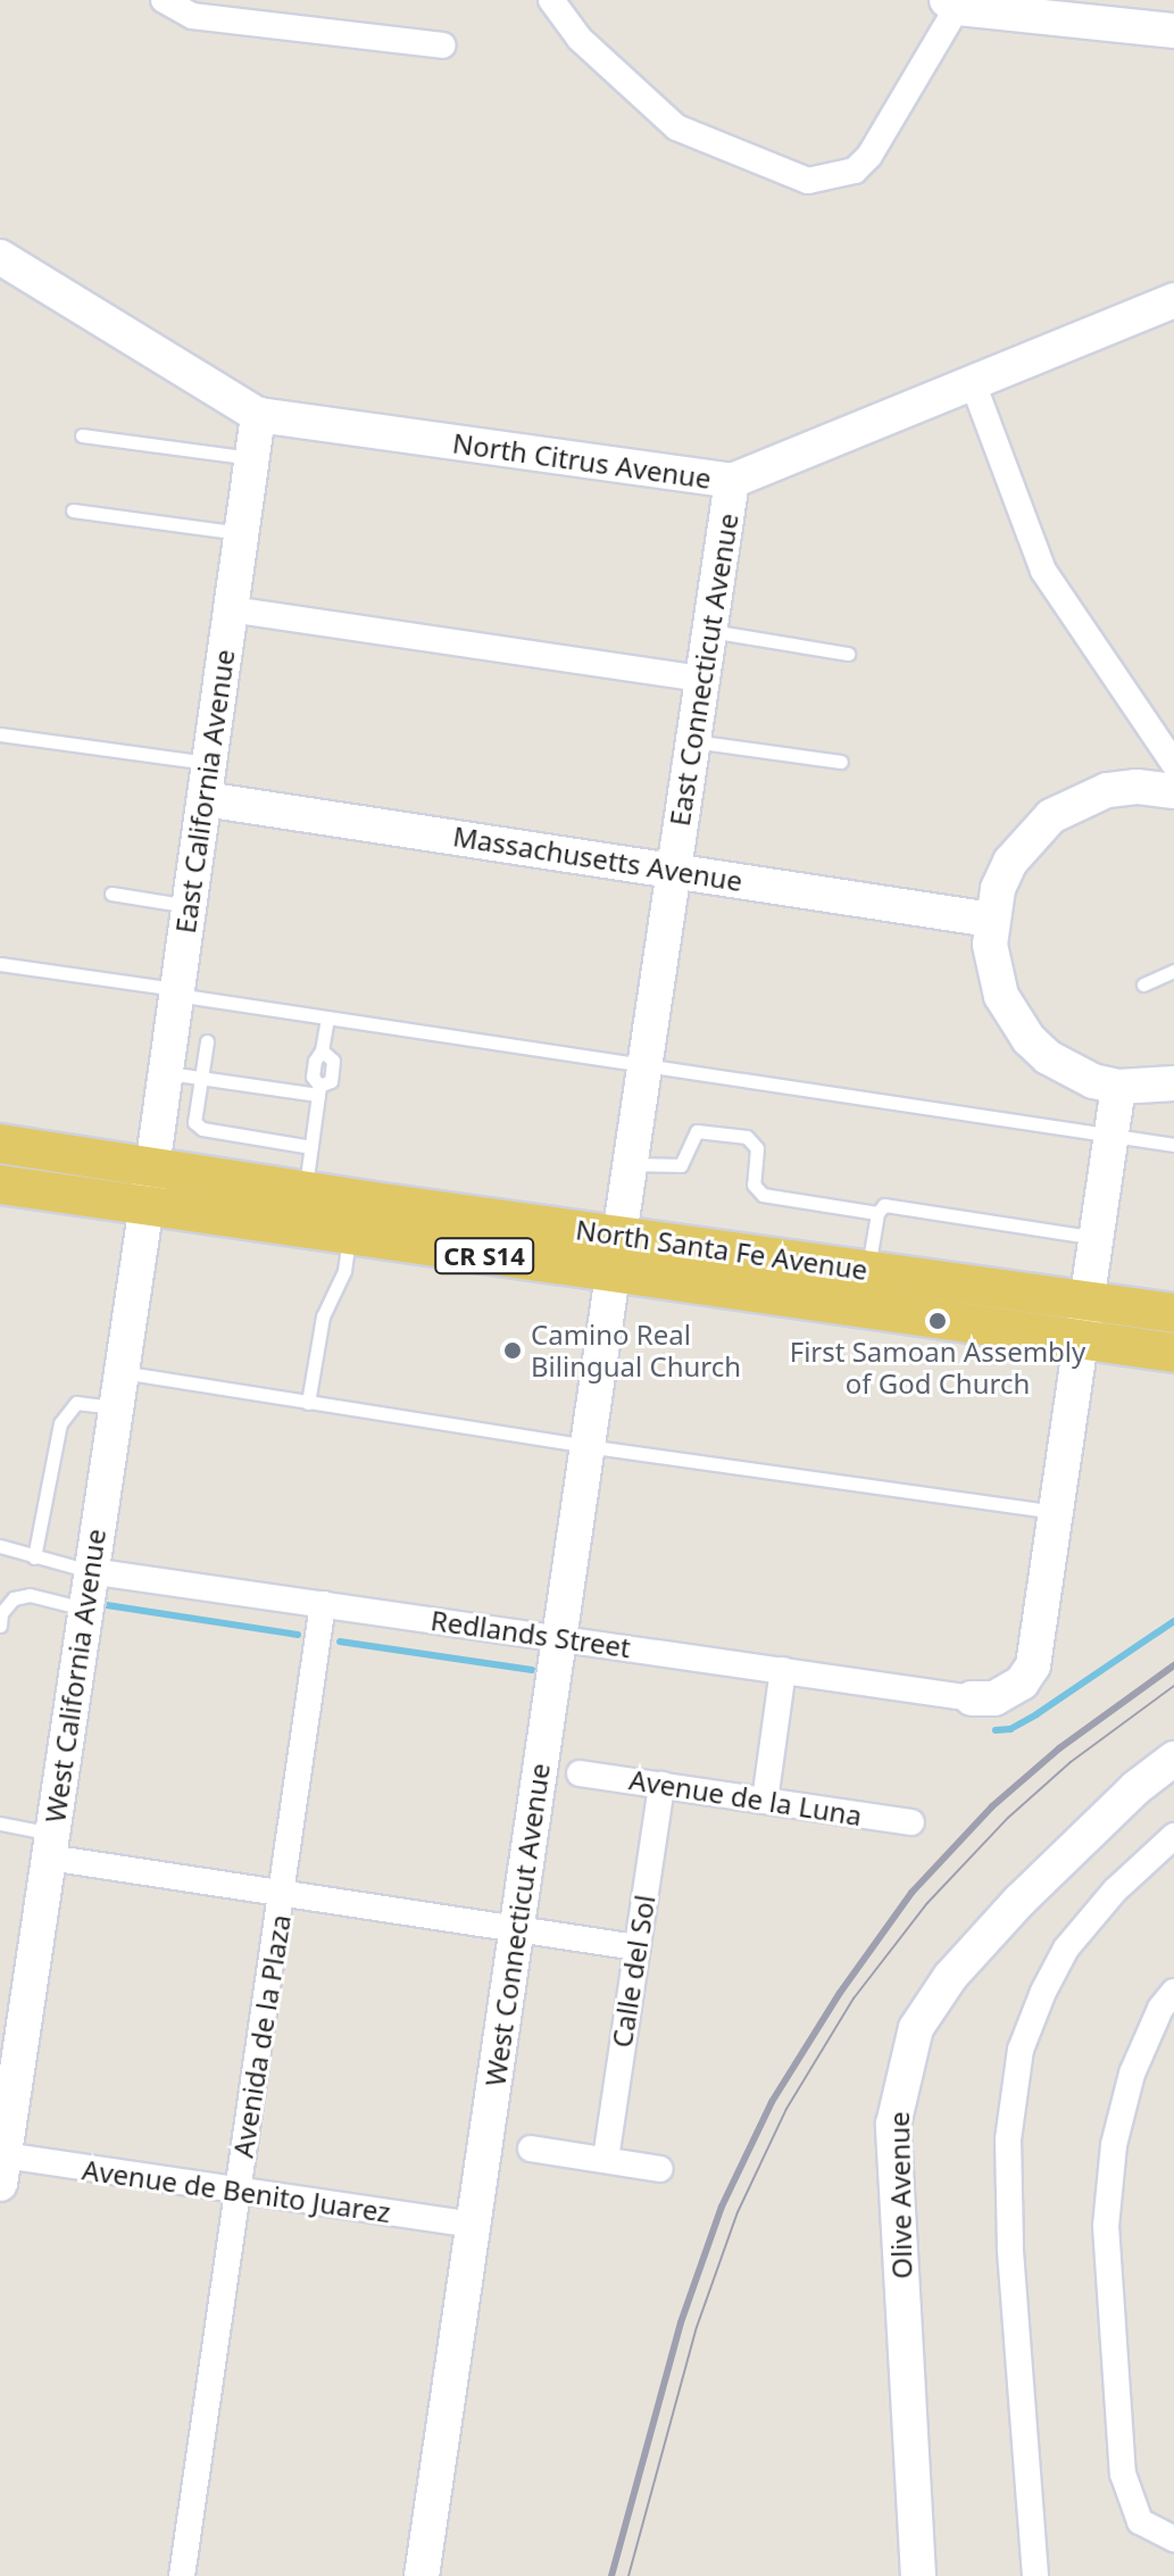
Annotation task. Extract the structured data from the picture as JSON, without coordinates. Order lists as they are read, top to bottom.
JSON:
{
  "streets": {
    "main road": ["North Santa Fe Avenue", "CR S14"],
    "street": [
      "North Citrus Avenue",
      "East Connecticut Avenue",
      "East California Avenue",
      "Massachusetts Avenue",
      "Redlands Street",
      "West California Avenue",
      "Avenue de la Luna",
      "West Connecticut Avenue",
      "Calle del Sol",
      "Avenida de la Plaza",
      "Avenue de Benito Juarez",
      "Olive Avenue"
    ]
  },
  "crossings": [
    ["North Citrus Avenue", "East Connecticut Avenue"],
    ["North Citrus Avenue", "East California Avenue"],
    ["East Connecticut Avenue", "Massachusetts Avenue"],
    ["East Connecticut Avenue", "North Santa Fe Avenue"],
    ["East California Avenue", "Massachusetts Avenue"],
    ["East California Avenue", "North Santa Fe Avenue"],
    ["East California Avenue", "West California Avenue"],
    ["North Santa Fe Avenue", "West California Avenue"],
    ["North Santa Fe Avenue", "West Connecticut Avenue"],
    ["Redlands Street", "West California Avenue"],
    ["Redlands Street", "West Connecticut Avenue"],
    ["Redlands Street", "Avenida de la Plaza"],
    ["West California Avenue", "Avenue de Benito Juarez"],
    ["Avenue de la Luna", "Calle del Sol"],
    ["West Connecticut Avenue", "Avenue de Benito Juarez"],
    ["Avenida de la Plaza", "Avenue de Benito Juarez"]
  ],
  "places": ["First Samoan Assembly of God Church", "Camino Real Bilingual Church"]
}
